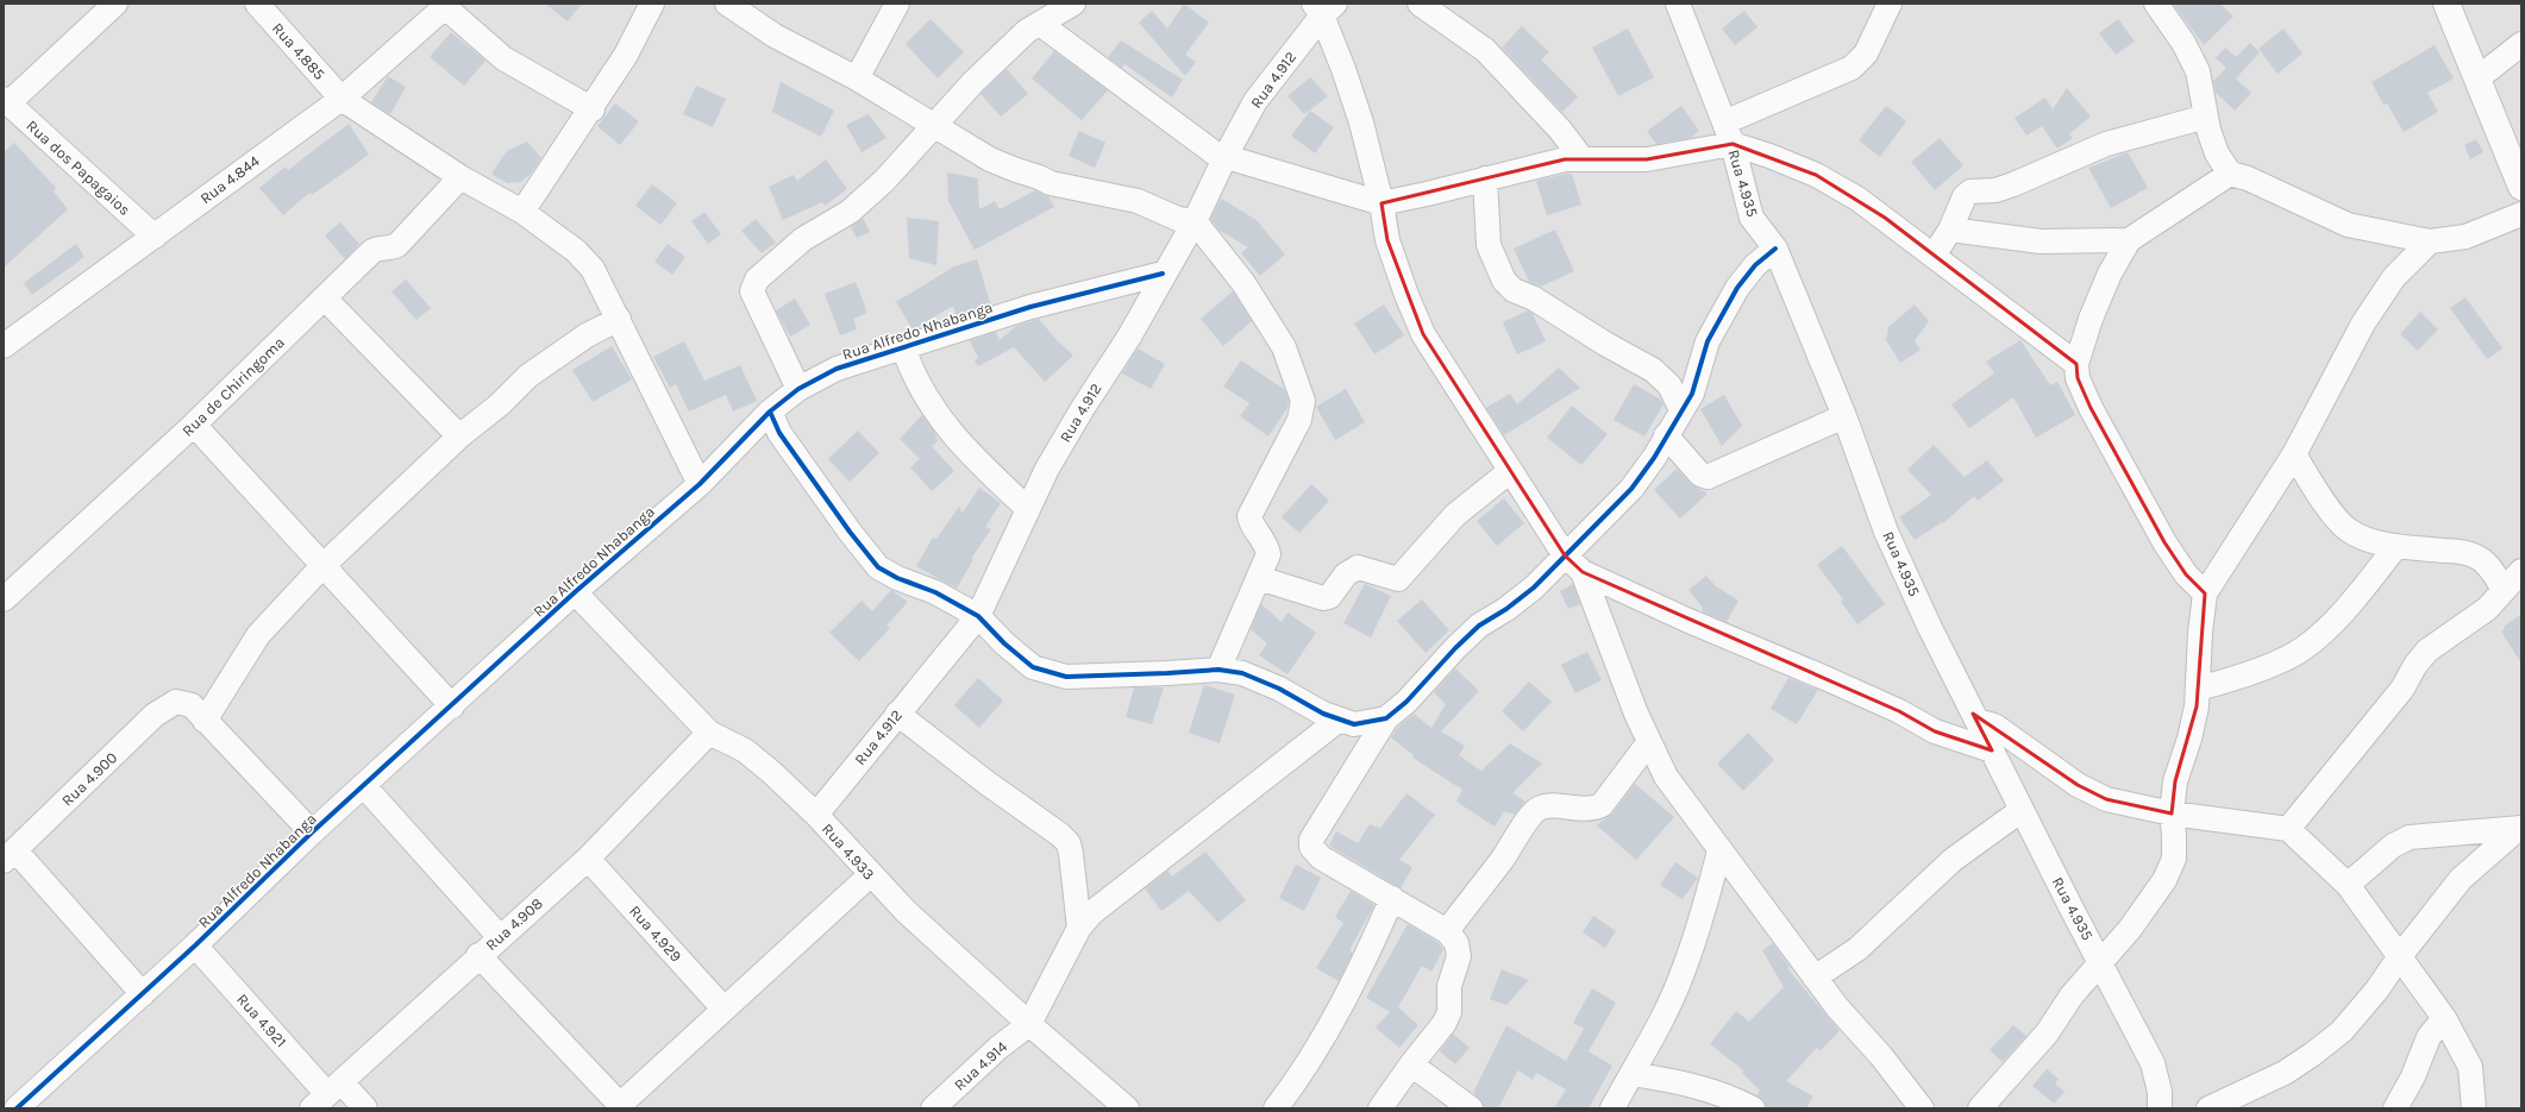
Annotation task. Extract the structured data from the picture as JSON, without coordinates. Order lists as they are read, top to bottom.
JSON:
{
  "streets": {
    "street": [
      "Rua 4.885",
      "Rua 4.912",
      "Rua dos Papagaios",
      "Rua 4.844",
      "Rua 4.935",
      "Rua Alfredo Nhabanga",
      "Rua de Chiringoma",
      "Rua 4.900",
      "Rua 4.933",
      "Rua 4.908",
      "Rua 4.929",
      "Rua 4.921",
      "Rua 4.914"
    ]
  },
  "crossings": [
    ["Rua 4.885", "Rua 4.844"],
    ["Rua 4.885", "Rua Alfredo Nhabanga"],
    ["Rua 4.885", "Rua de Chiringoma"],
    ["Rua 4.912", "Rua Alfredo Nhabanga"],
    ["Rua 4.912", "Rua 4.933"],
    ["Rua dos Papagaios", "Rua 4.844"],
    ["Rua Alfredo Nhabanga", "Rua 4.933"],
    ["Rua Alfredo Nhabanga", "Rua 4.921"],
    ["Rua 4.933", "Rua 4.908"],
    ["Rua 4.933", "Rua 4.914"],
    ["Rua 4.908", "Rua 4.929"],
    ["Rua 4.908", "Rua 4.921"]
  ]
}
